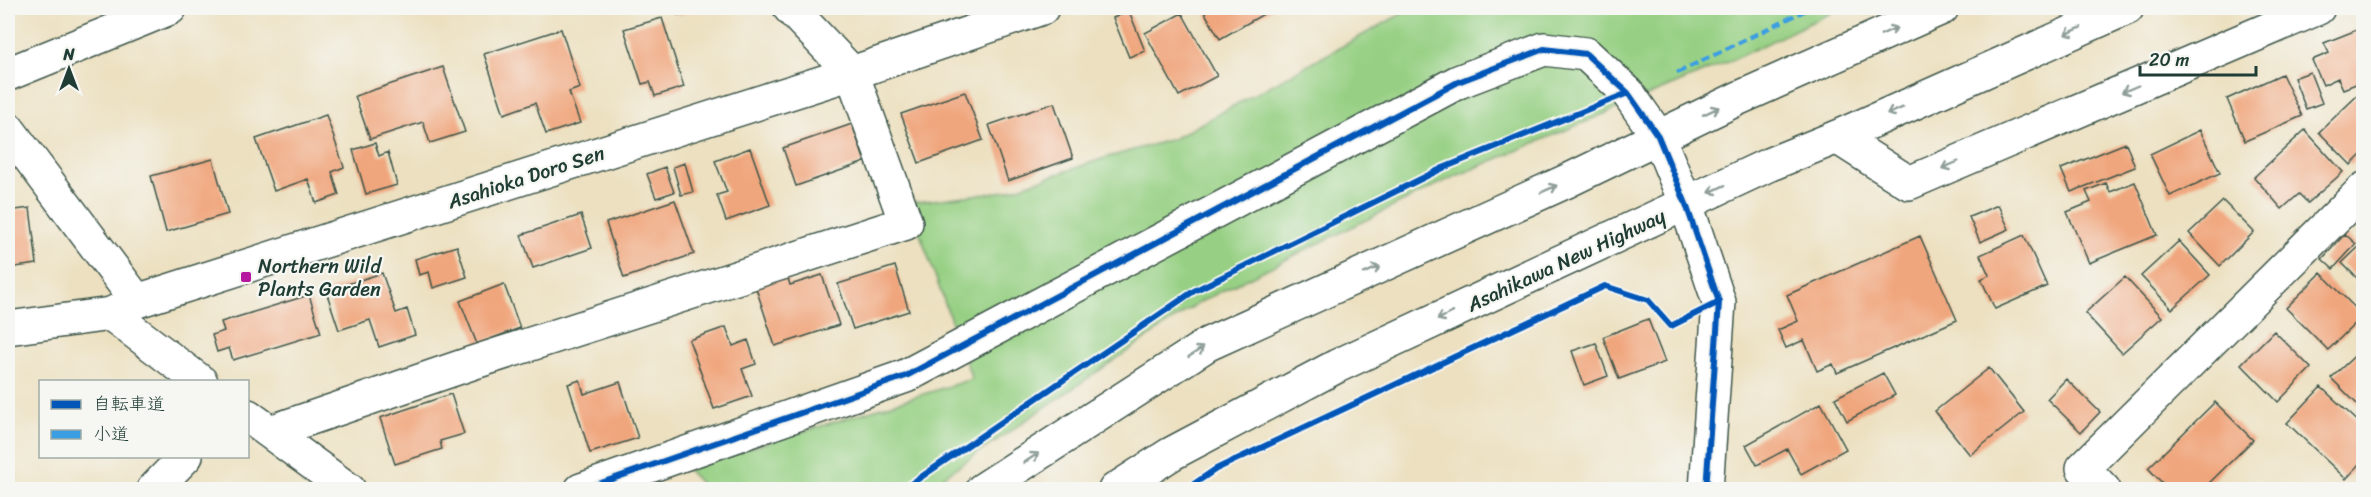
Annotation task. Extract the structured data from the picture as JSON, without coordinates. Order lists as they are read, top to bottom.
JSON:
{
  "streets": {
    "main road": ["Asahioka Doro Sen", "Asahikawa New Highway"]
  },
  "places": {
    "transit": ["Northern Wild Plants Garden"]
  },
  "legend": ["自転車道", "小道"],
  "scale_bar": "20 m",
  "north": "top"
}
